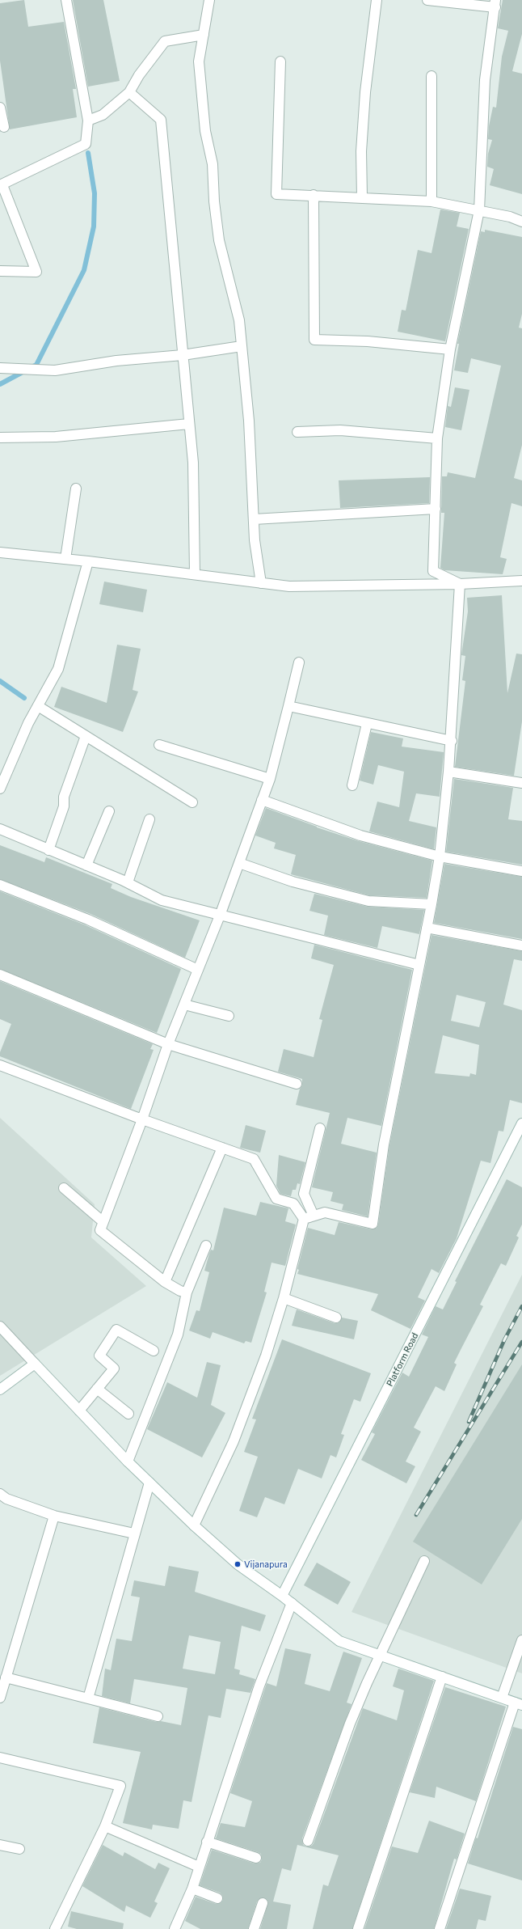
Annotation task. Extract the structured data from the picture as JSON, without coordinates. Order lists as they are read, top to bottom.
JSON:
{
  "streets": {
    "street": ["Platform Road"]
  },
  "places": ["Vijanapura"]
}
